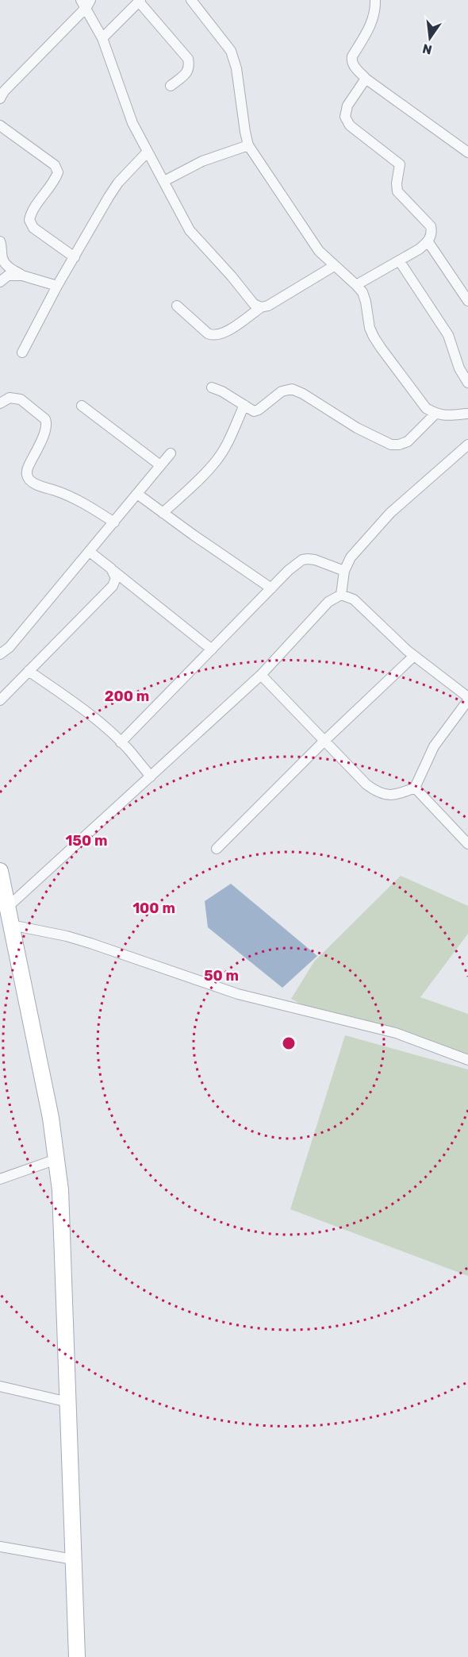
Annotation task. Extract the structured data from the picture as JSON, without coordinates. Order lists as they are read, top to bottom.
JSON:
{
  "north": "bottom",
  "rings": [
    "200 m",
    "150 m",
    "100 m",
    "50 m"
  ]
}
